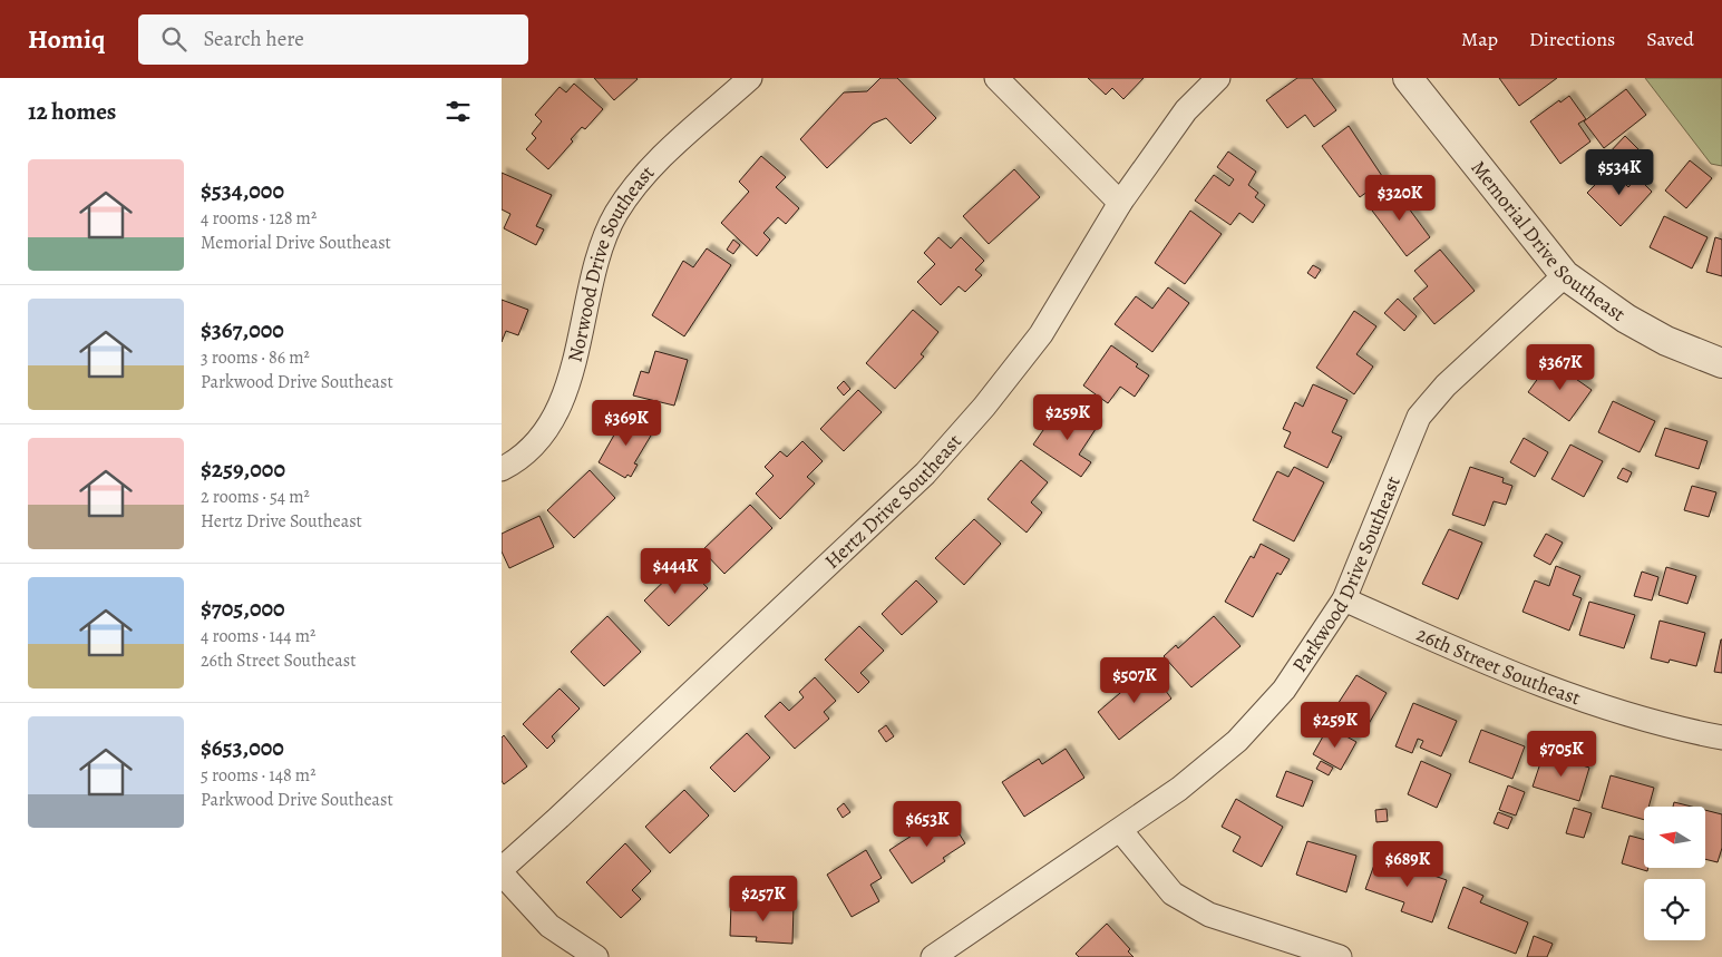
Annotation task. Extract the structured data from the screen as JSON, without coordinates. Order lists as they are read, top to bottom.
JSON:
{
  "streets": {
    "street": [
      "Memorial Drive Southeast",
      "Norwood Drive Southeast",
      "Hertz Drive Southeast",
      "Parkwood Drive Southeast",
      "26th Street Southeast"
    ]
  },
  "crossings": [
    ["Memorial Drive Southeast", "Parkwood Drive Southeast"],
    ["Parkwood Drive Southeast", "26th Street Southeast"]
  ],
  "north": "left",
  "page": {
    "header": "Homiq",
    "search": "Search here",
    "nav": ["Map", "Directions", "Saved"],
    "heading": "12 homes",
    "list": [
      {
        "name": "$534,000",
        "note": "4 rooms · 128 m² · Memorial Drive Southeast"
      },
      {
        "name": "$367,000",
        "note": "3 rooms · 86 m² · Parkwood Drive Southeast"
      },
      {
        "name": "$259,000",
        "note": "2 rooms · 54 m² · Hertz Drive Southeast"
      },
      {
        "name": "$705,000",
        "note": "4 rooms · 144 m² · 26th Street Southeast"
      },
      {
        "name": "$653,000",
        "note": "5 rooms · 148 m² · Parkwood Drive Southeast"
      }
    ],
    "price": [
      "$534K",
      "$320K",
      "$367K",
      "$259K",
      "$369K",
      "$444K",
      "$507K",
      "$259K",
      "$705K",
      "$653K",
      "$689K",
      "$257K"
    ]
  }
}
